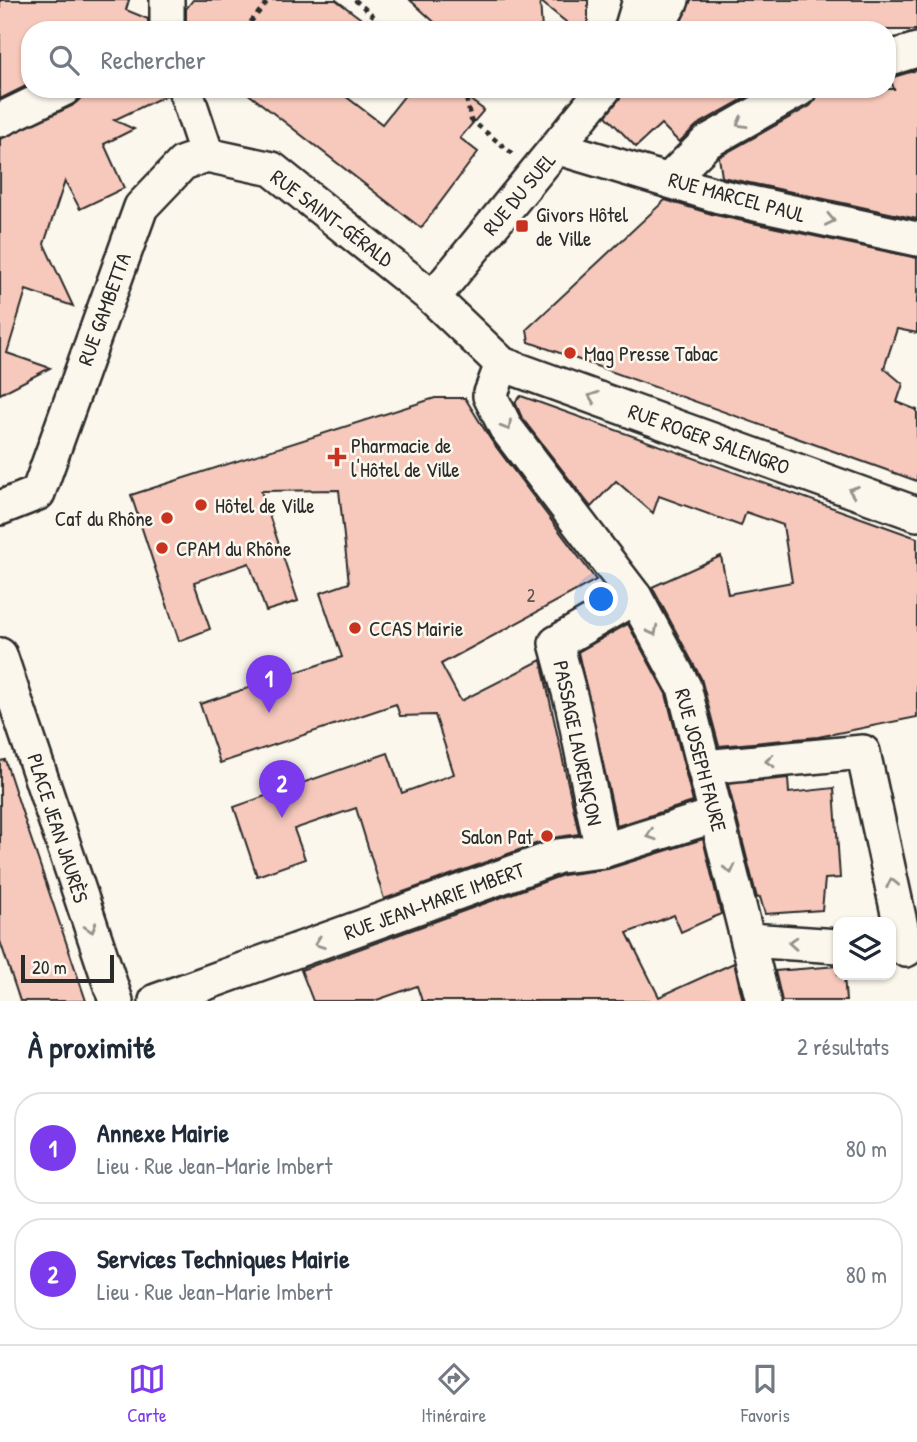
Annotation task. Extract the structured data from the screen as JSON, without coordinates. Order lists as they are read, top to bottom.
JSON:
{
  "streets": {
    "street": [
      "RUE DU SUEL",
      "RUE MARCEL PAUL",
      "RUE SAINT-GÉRALD",
      "RUE GAMBETTA",
      "RUE ROGER SALENGRO",
      "PASSAGE LAURENÇON",
      "RUE JOSEPH FAURE",
      "PLACE JEAN JAURÈS",
      "RUE JEAN-MARIE IMBERT"
    ]
  },
  "crossings": [
    ["RUE DU SUEL", "RUE MARCEL PAUL"],
    ["RUE DU SUEL", "RUE SAINT-GÉRALD"],
    ["RUE SAINT-GÉRALD", "RUE GAMBETTA"],
    ["RUE SAINT-GÉRALD", "RUE ROGER SALENGRO"],
    ["RUE SAINT-GÉRALD", "RUE JOSEPH FAURE"],
    ["RUE ROGER SALENGRO", "RUE JOSEPH FAURE"],
    ["PASSAGE LAURENÇON", "RUE JOSEPH FAURE"],
    ["PASSAGE LAURENÇON", "RUE JEAN-MARIE IMBERT"],
    ["RUE JOSEPH FAURE", "RUE JEAN-MARIE IMBERT"]
  ],
  "one_way": [
    "RUE MARCEL PAUL",
    "RUE ROGER SALENGRO",
    "RUE JOSEPH FAURE",
    "PLACE JEAN JAURÈS",
    "RUE JEAN-MARIE IMBERT"
  ],
  "places": {
    "transit": ["Givors Hôtel de Ville"],
    "other": [
      "Mag Presse Tabac",
      "Hôtel de Ville",
      "Caf du Rhône",
      "CPAM du Rhône",
      "CCAS Mairie",
      "Salon Pat"
    ],
    "health": ["Pharmacie de l'Hôtel de Ville"]
  },
  "house_numbers": ["2"],
  "scale_bar": "20 m",
  "page": {
    "search": "Rechercher",
    "pins": ["1", "2"],
    "scale": "20 m",
    "heading": ["À proximité", "2 résultats"],
    "list": [
      {
        "mark": "1",
        "name": "Annexe Mairie",
        "note": "Lieu · Rue Jean-Marie Imbert",
        "value": "80 m"
      },
      {
        "mark": "2",
        "name": "Services Techniques Mairie",
        "note": "Lieu · Rue Jean-Marie Imbert",
        "value": "80 m"
      }
    ],
    "nav": ["Carte", "Itinéraire", "Favoris"]
  }
}
